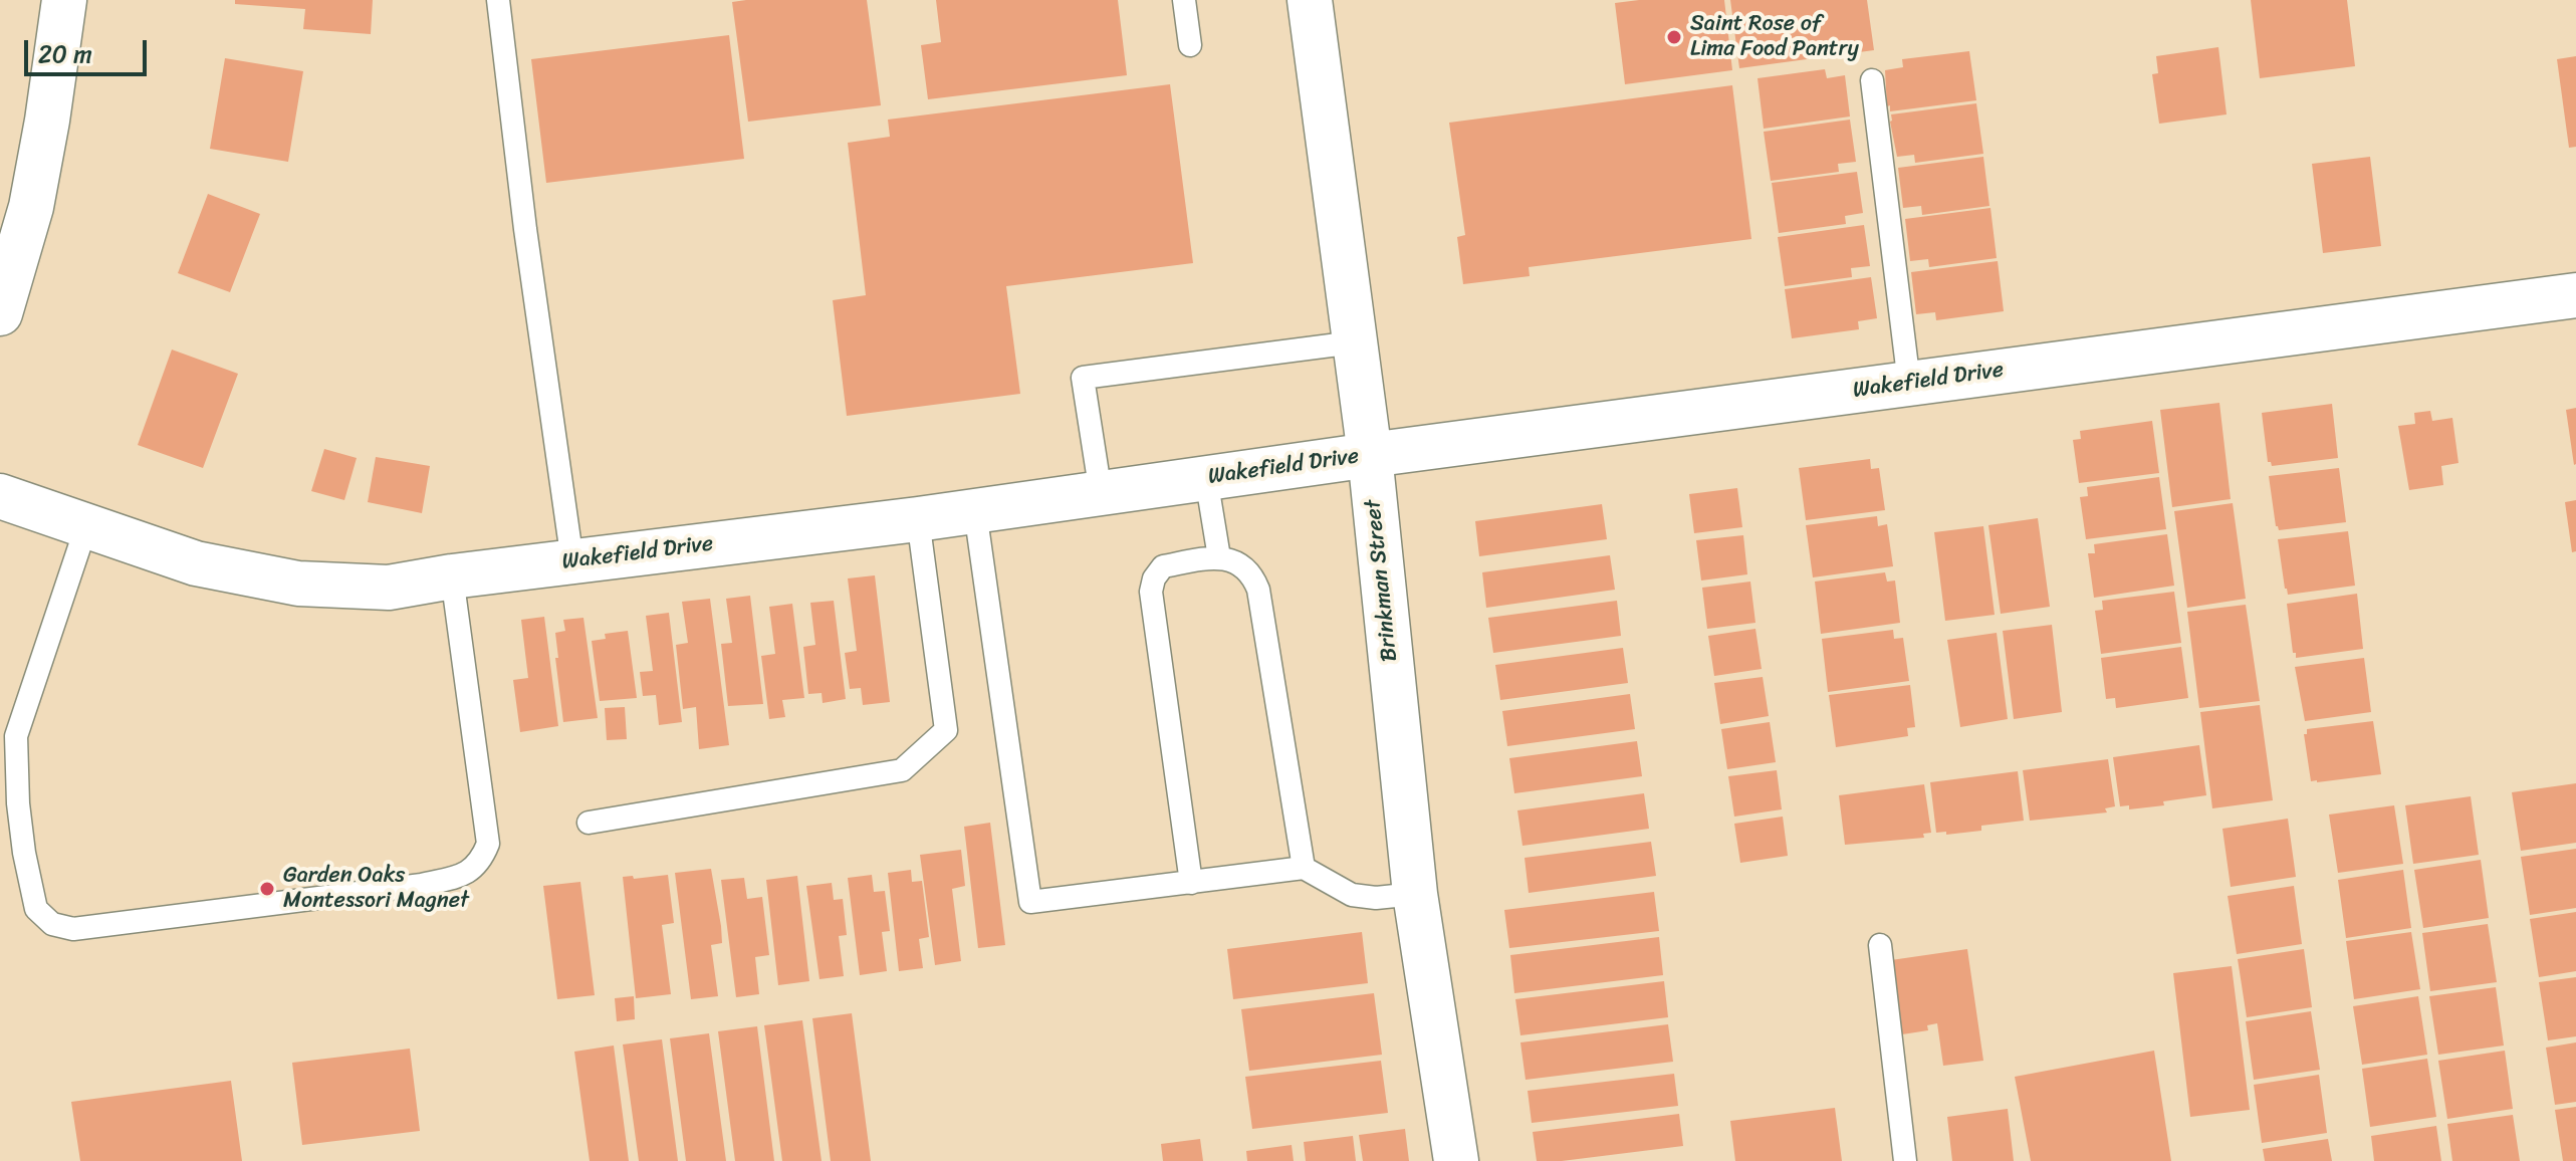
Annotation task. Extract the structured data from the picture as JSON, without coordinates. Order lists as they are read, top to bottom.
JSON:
{
  "streets": {
    "street": ["Wakefield Drive", "Brinkman Street"]
  },
  "crossings": [
    ["Wakefield Drive", "Brinkman Street"]
  ],
  "places": ["Saint Rose of Lima Food Pantry", "Garden Oaks Montessori Magnet"],
  "scale_bar": "20 m"
}
